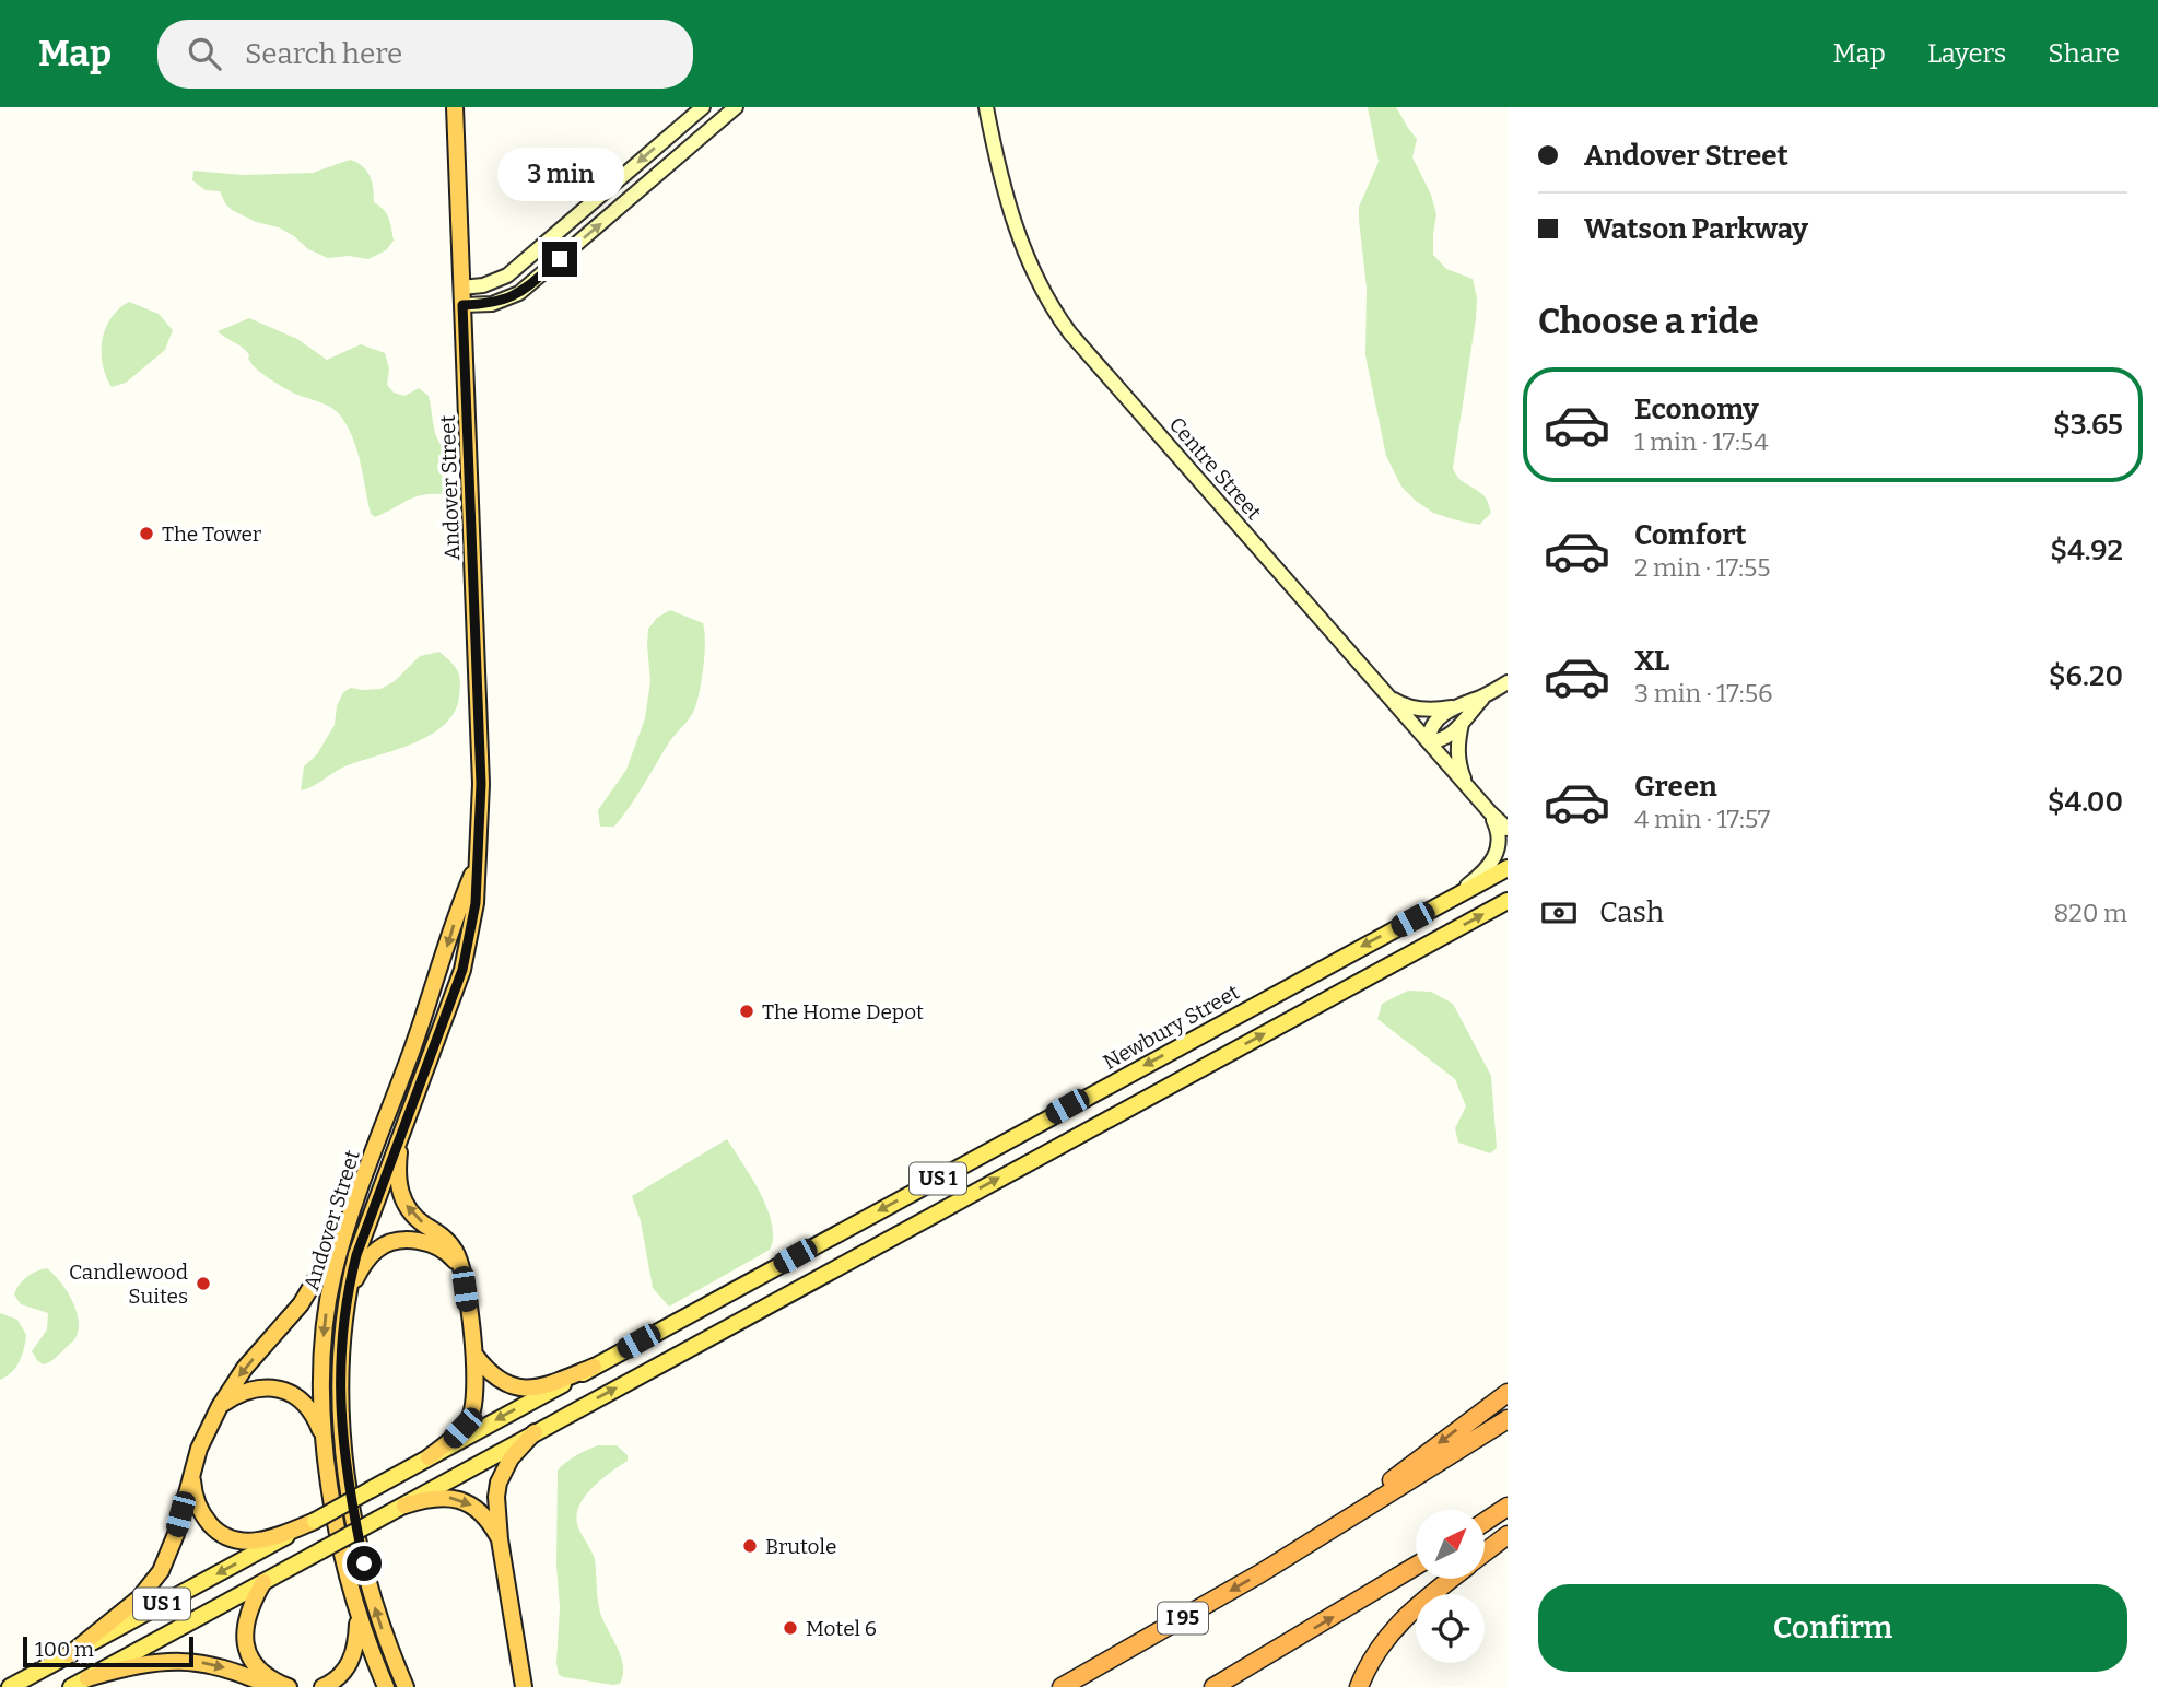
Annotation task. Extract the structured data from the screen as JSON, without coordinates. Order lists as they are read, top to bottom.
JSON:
{
  "streets": {
    "highway": ["Andover Street", "I 95"],
    "main road": ["Centre Street", "Newbury Street", "US 1"]
  },
  "places": [
    "The Tower",
    "The Home Depot",
    "Candlewood Suites",
    "Brutole",
    "Motel 6"
  ],
  "scale_bar": "100 m",
  "north": "top right",
  "page": {
    "header": "Map",
    "search": "Search here",
    "nav": ["Map", "Layers", "Share"],
    "banner": ["Andover Street", "Watson Parkway"],
    "bubble": "3 min",
    "heading": "Choose a ride",
    "list": [
      {
        "name": "Economy",
        "note": "1 min · 17:54",
        "value": "$3.65"
      },
      {
        "name": "Comfort",
        "note": "2 min · 17:55",
        "value": "$4.92"
      },
      {
        "name": "XL",
        "note": "3 min · 17:56",
        "value": "$6.20"
      },
      {
        "name": "Green",
        "note": "4 min · 17:57",
        "value": "$4.00"
      }
    ],
    "pay": ["Cash", "820 m"],
    "buttons": "Confirm",
    "scale": "100 m"
  }
}
